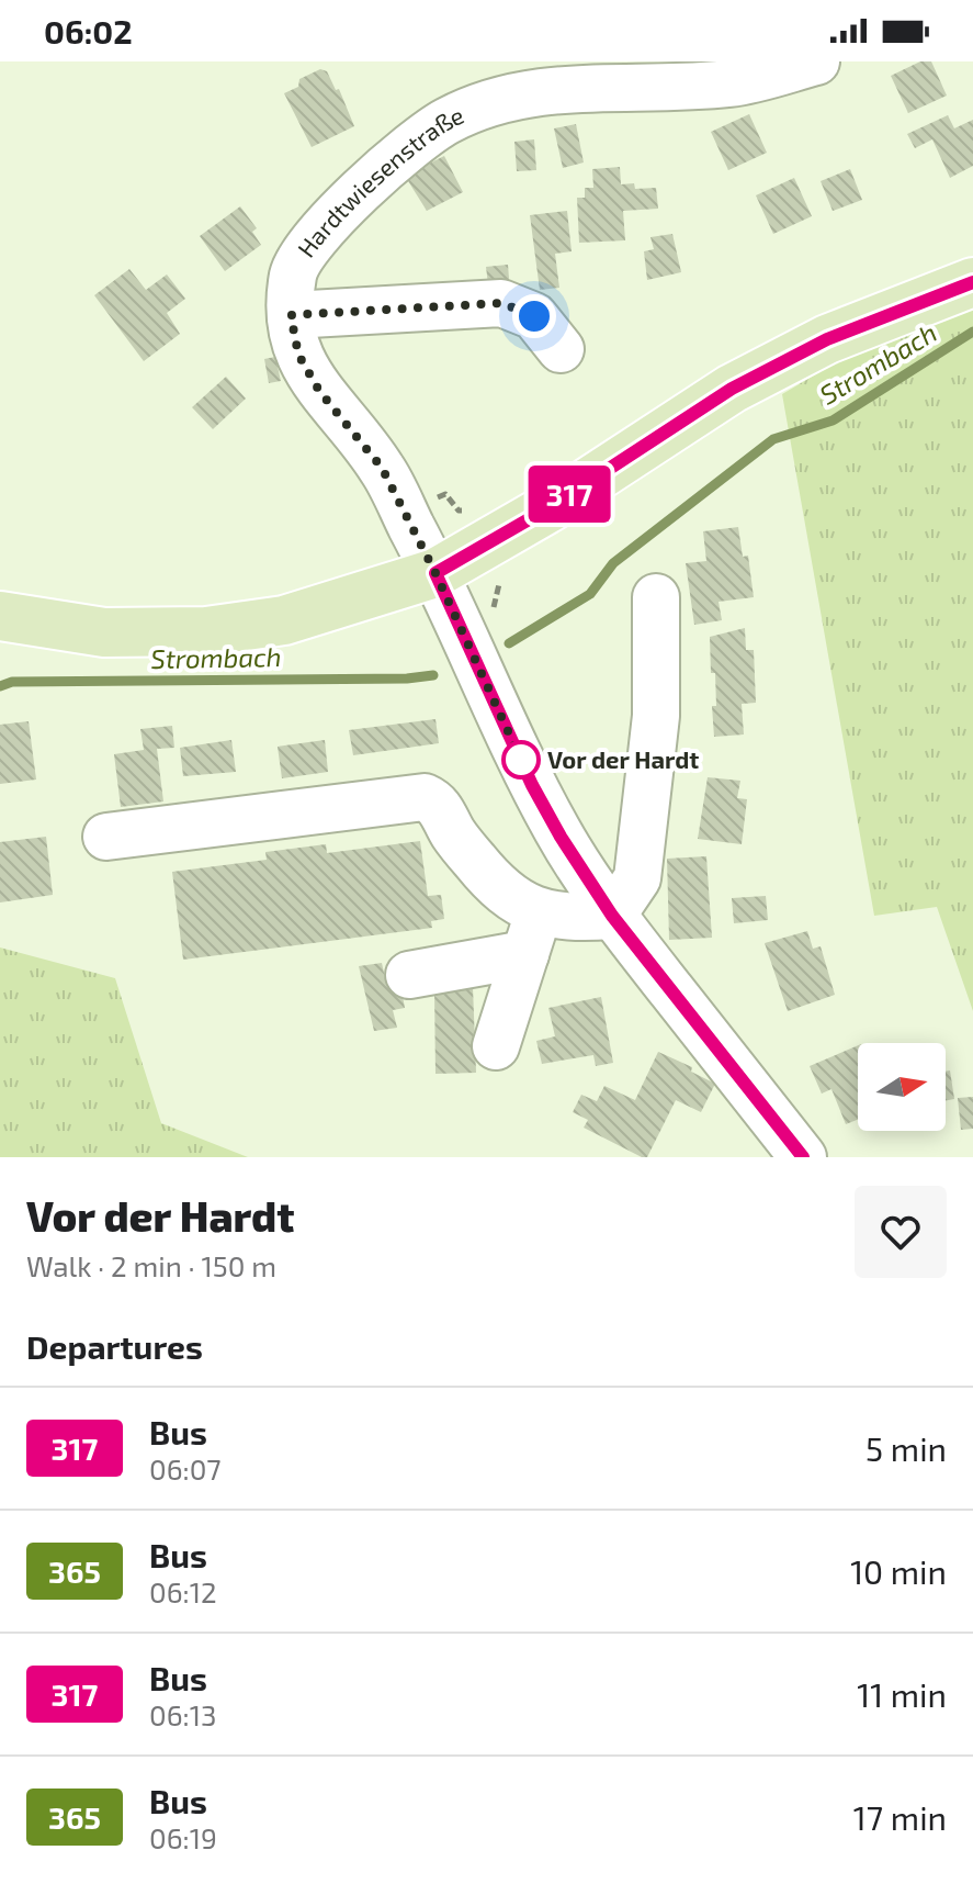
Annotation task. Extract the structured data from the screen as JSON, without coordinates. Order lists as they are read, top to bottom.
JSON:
{
  "streets": {
    "street": ["Hardtwiesenstraße"]
  },
  "water": ["Strombach"],
  "places": ["Vor der Hardt"],
  "lines": ["bus line 317"],
  "north": "right",
  "page": {
    "status": "06:02",
    "on_map": "317",
    "heading": [
      ["Vor der Hardt", "Walk · 2 min · 150 m"],
      "Departures"
    ],
    "list": [
      {
        "mark": "317",
        "name": "Bus",
        "note": "06:07",
        "value": "5 min"
      },
      {
        "mark": "365",
        "name": "Bus",
        "note": "06:12",
        "value": "10 min"
      },
      {
        "mark": "317",
        "name": "Bus",
        "note": "06:13",
        "value": "11 min"
      },
      {
        "mark": "365",
        "name": "Bus",
        "note": "06:19",
        "value": "17 min"
      }
    ]
  }
}
